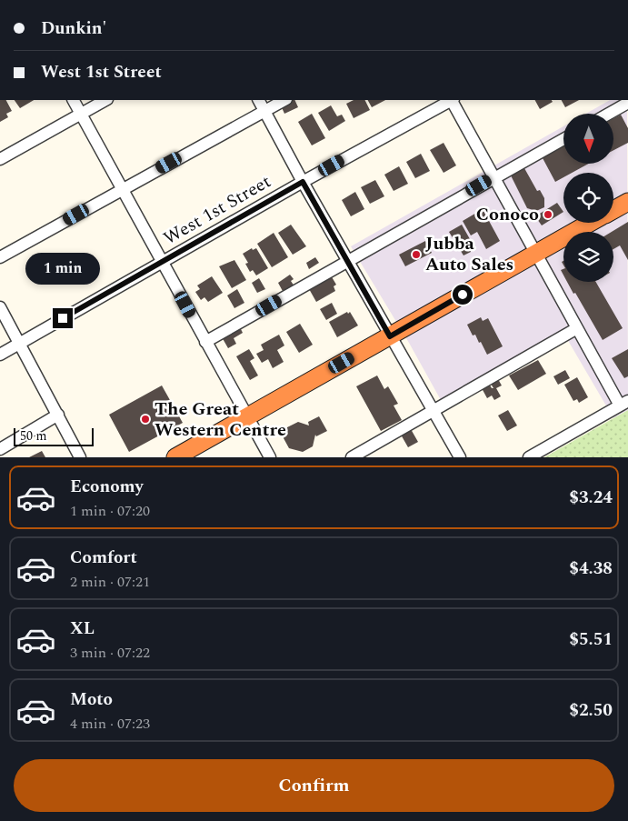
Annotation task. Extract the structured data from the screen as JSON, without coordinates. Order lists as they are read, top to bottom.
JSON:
{
  "streets": {
    "street": ["West 1st Street"]
  },
  "places": ["Conoco", "Jubba Auto Sales", "The Great Western Centre"],
  "scale_bar": "50 m",
  "north": "bottom",
  "page": {
    "banner": ["Dunkin'", "West 1st Street"],
    "bubble": "1 min",
    "scale": "50 m",
    "list": [
      {
        "name": "Economy",
        "note": "1 min · 07:20",
        "value": "$3.24"
      },
      {
        "name": "Comfort",
        "note": "2 min · 07:21",
        "value": "$4.38"
      },
      {
        "name": "XL",
        "note": "3 min · 07:22",
        "value": "$5.51"
      },
      {
        "name": "Moto",
        "note": "4 min · 07:23",
        "value": "$2.50"
      }
    ],
    "buttons": "Confirm"
  }
}
